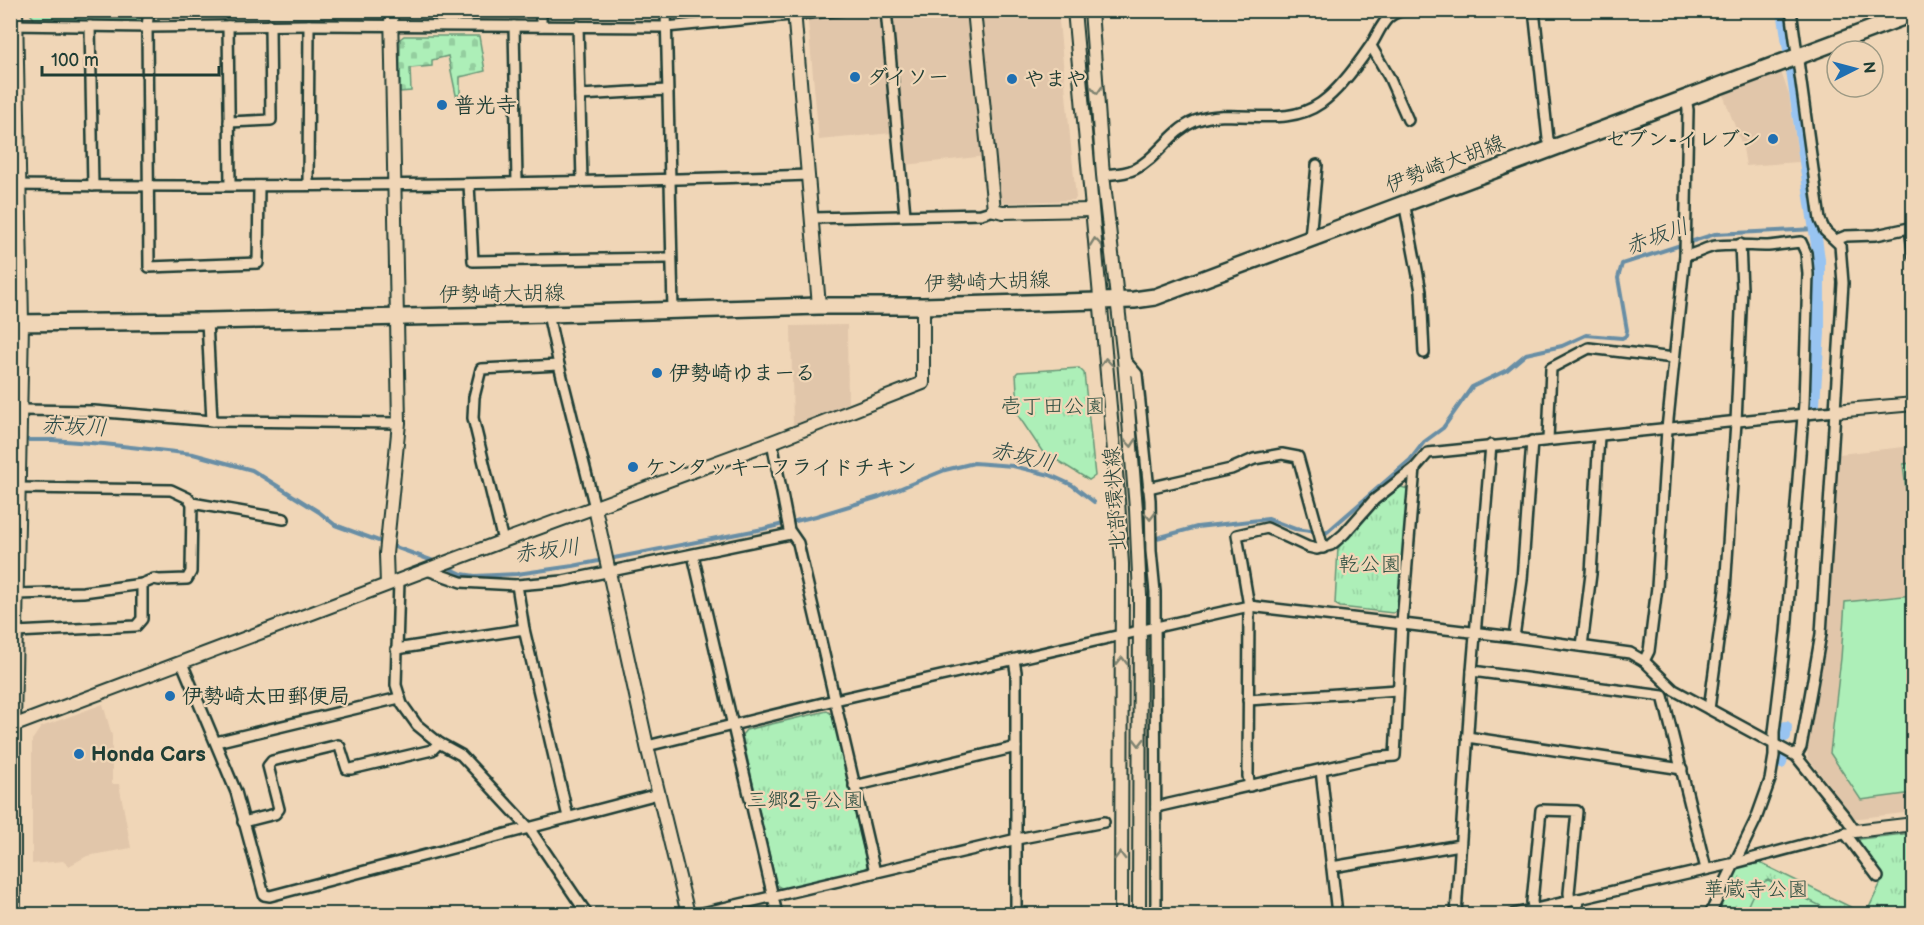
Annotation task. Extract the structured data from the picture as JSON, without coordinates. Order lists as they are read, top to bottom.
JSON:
{
  "streets": {
    "main road": ["伊勢崎大胡線"],
    "street": ["北部環状線"]
  },
  "crossings": [
    ["伊勢崎大胡線", "北部環状線"]
  ],
  "water": ["赤坂川"],
  "parks": [
    "壱丁田公園",
    "乾公園",
    "三郷2号公園",
    "華蔵寺公園"
  ],
  "places": [
    "ダイソー",
    "やまや",
    "普光寺",
    "セブン-イレブン",
    "伊勢崎ゆまーる",
    "ケンタッキーフライドチキン",
    "伊勢崎太田郵便局",
    "Honda Cars"
  ],
  "scale_bar": "100 m",
  "north": "right"
}
